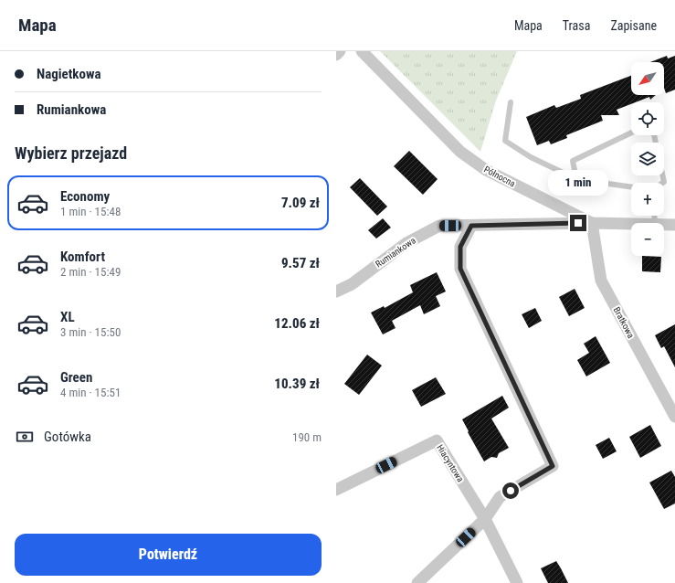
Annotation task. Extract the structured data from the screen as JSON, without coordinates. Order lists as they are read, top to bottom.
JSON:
{
  "streets": {
    "street": [
      "Północna",
      "Rumiankowa",
      "Bratkowa",
      "Hiacyntowa"
    ]
  },
  "crossings": [
    ["Północna", "Rumiankowa"],
    ["Północna", "Bratkowa"],
    ["Rumiankowa", "Bratkowa"]
  ],
  "north": "bottom left",
  "page": {
    "header": "Mapa",
    "nav": ["Mapa", "Trasa", "Zapisane"],
    "banner": ["Nagietkowa", "Rumiankowa"],
    "map_buttons": ["+", "−"],
    "heading": "Wybierz przejazd",
    "bubble": "1 min",
    "list": [
      {
        "name": "Economy",
        "note": "1 min · 15:48",
        "value": "7.09 zł"
      },
      {
        "name": "Komfort",
        "note": "2 min · 15:49",
        "value": "9.57 zł"
      },
      {
        "name": "XL",
        "note": "3 min · 15:50",
        "value": "12.06 zł"
      },
      {
        "name": "Green",
        "note": "4 min · 15:51",
        "value": "10.39 zł"
      }
    ],
    "pay": ["Gotówka", "190 m"],
    "buttons": "Potwierdź"
  }
}
